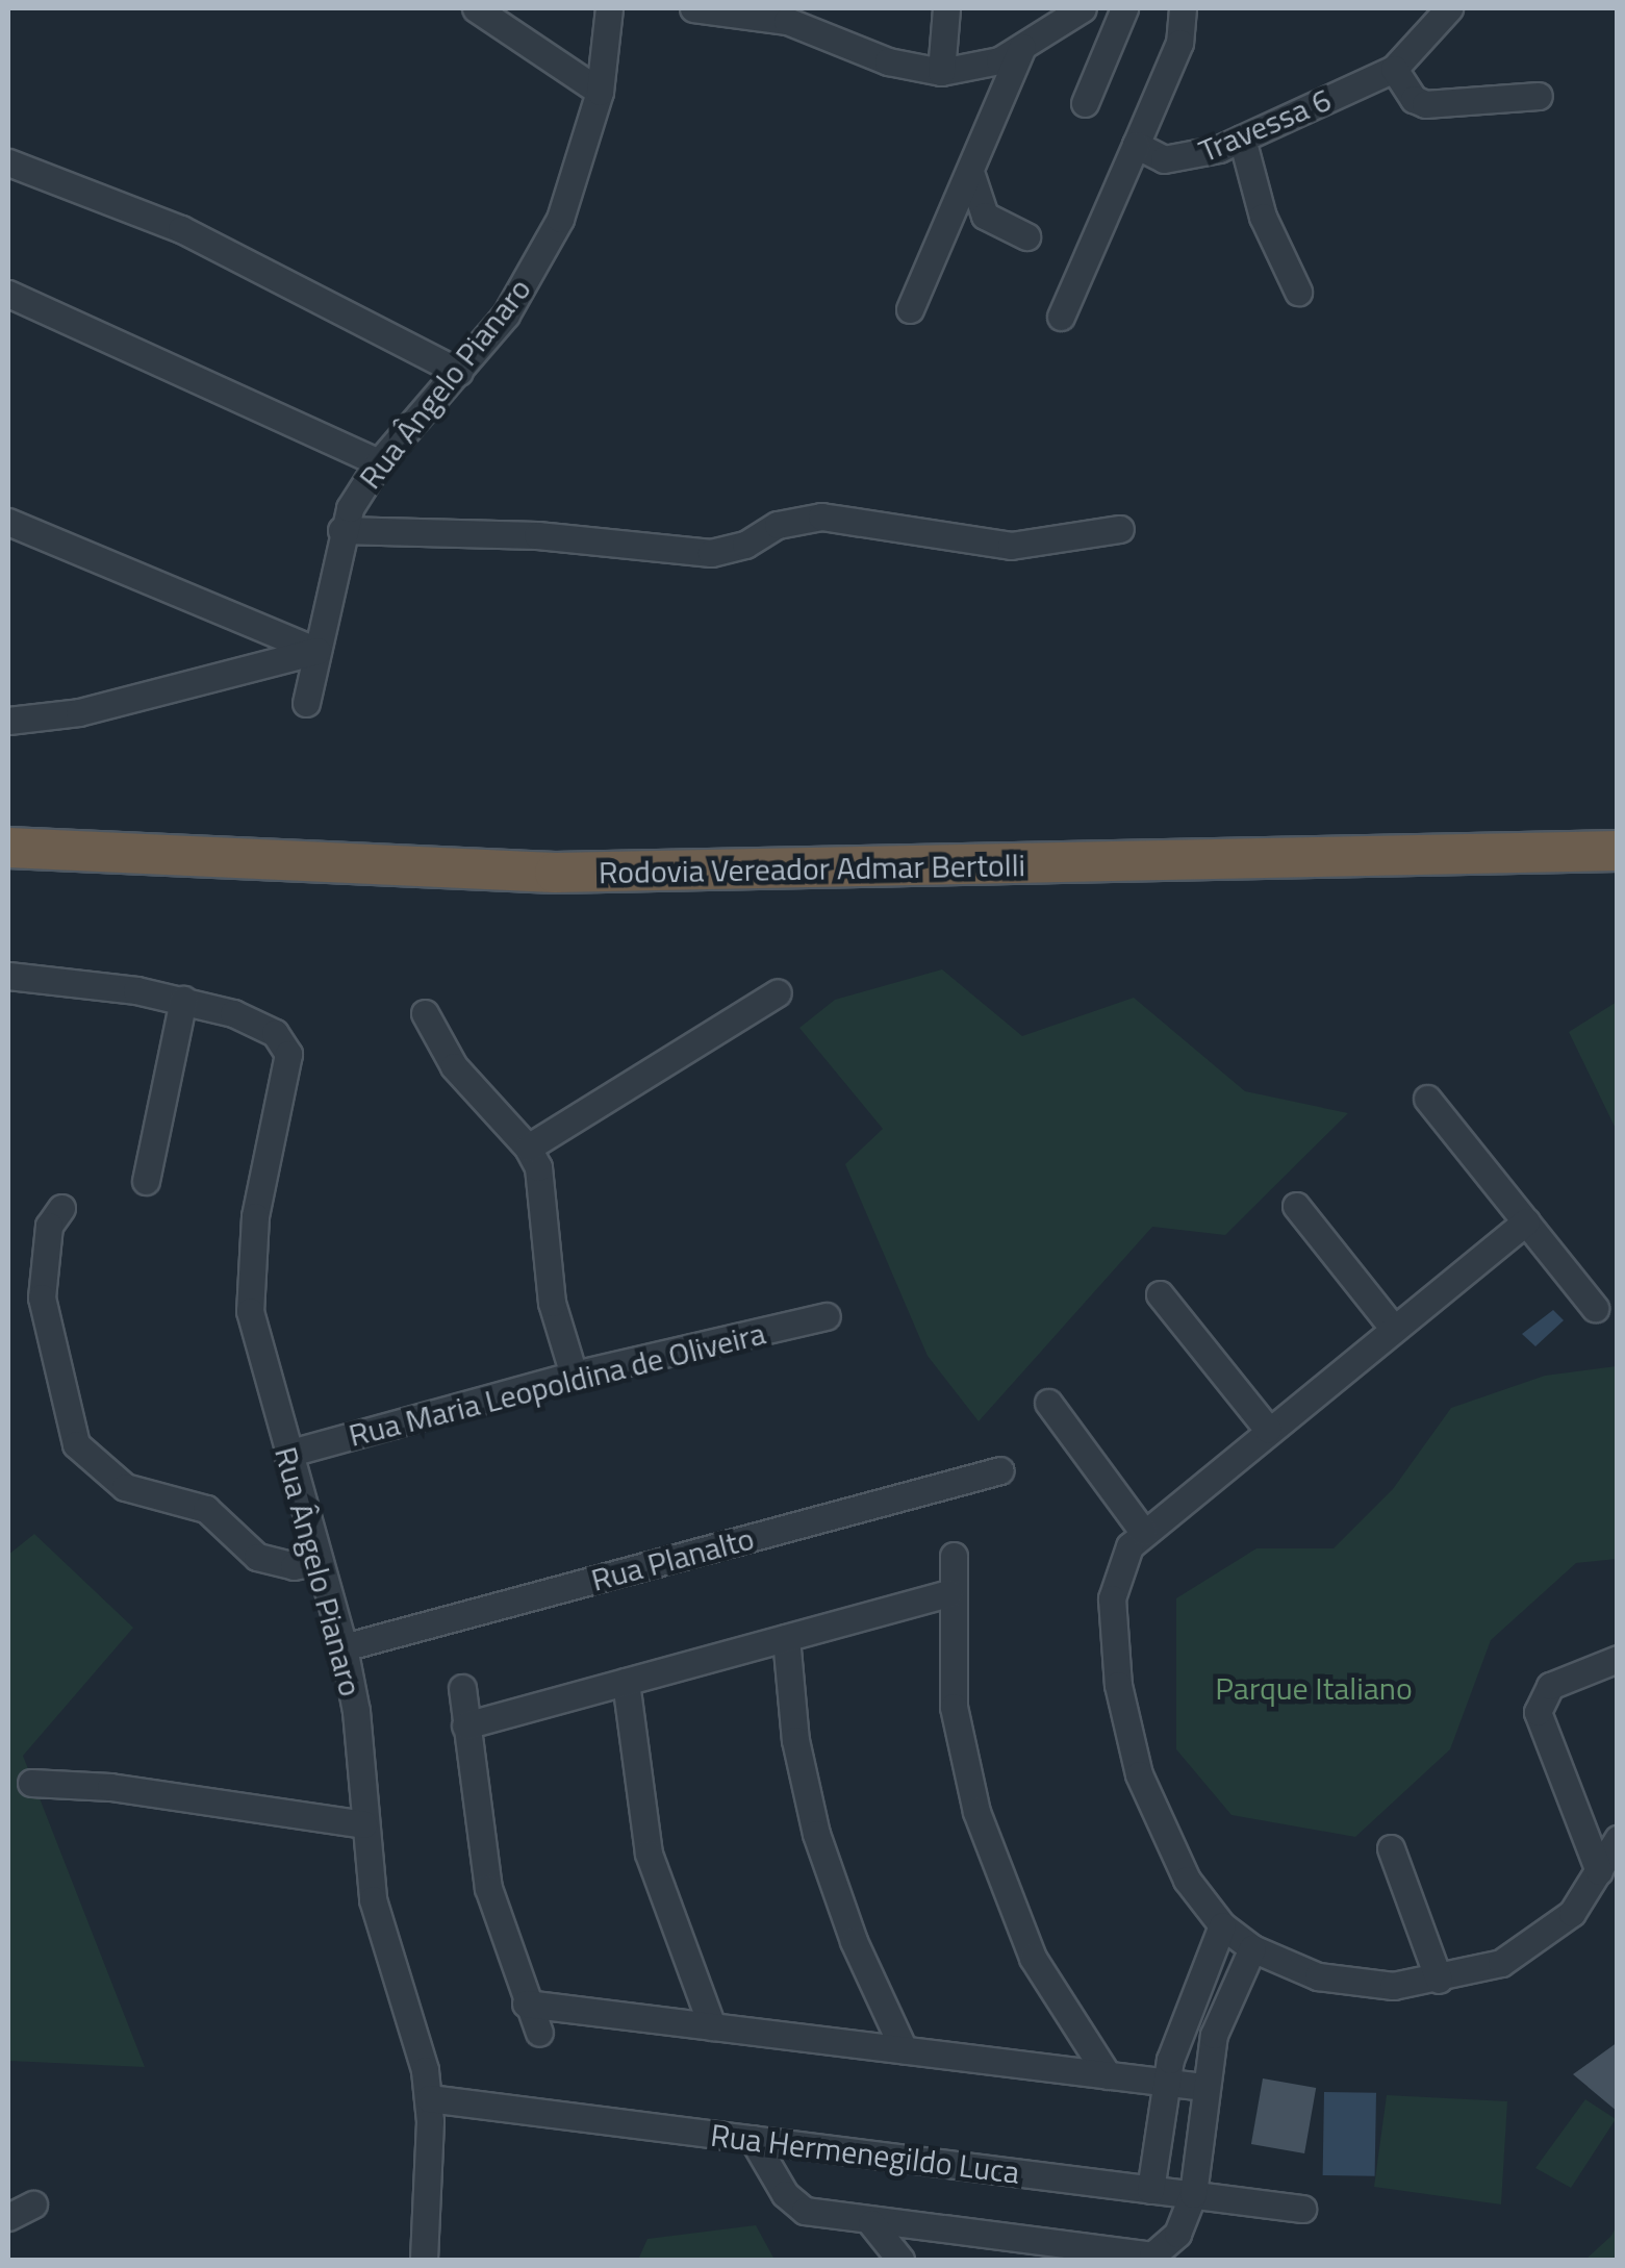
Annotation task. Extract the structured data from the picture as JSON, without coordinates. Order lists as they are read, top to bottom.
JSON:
{
  "streets": {
    "highway": ["Rodovia Vereador Admar Bertolli"],
    "street": [
      "Travessa 6",
      "Rua Ângelo Pianaro",
      "Rua Maria Leopoldina de Oliveira",
      "Rua Planalto",
      "Rua Hermenegildo Luca"
    ]
  },
  "crossings": [
    ["Rua Ângelo Pianaro", "Rua Maria Leopoldina de Oliveira"],
    ["Rua Ângelo Pianaro", "Rua Planalto"],
    ["Rua Ângelo Pianaro", "Rua Hermenegildo Luca"]
  ],
  "parks": ["Parque Italiano"]
}
